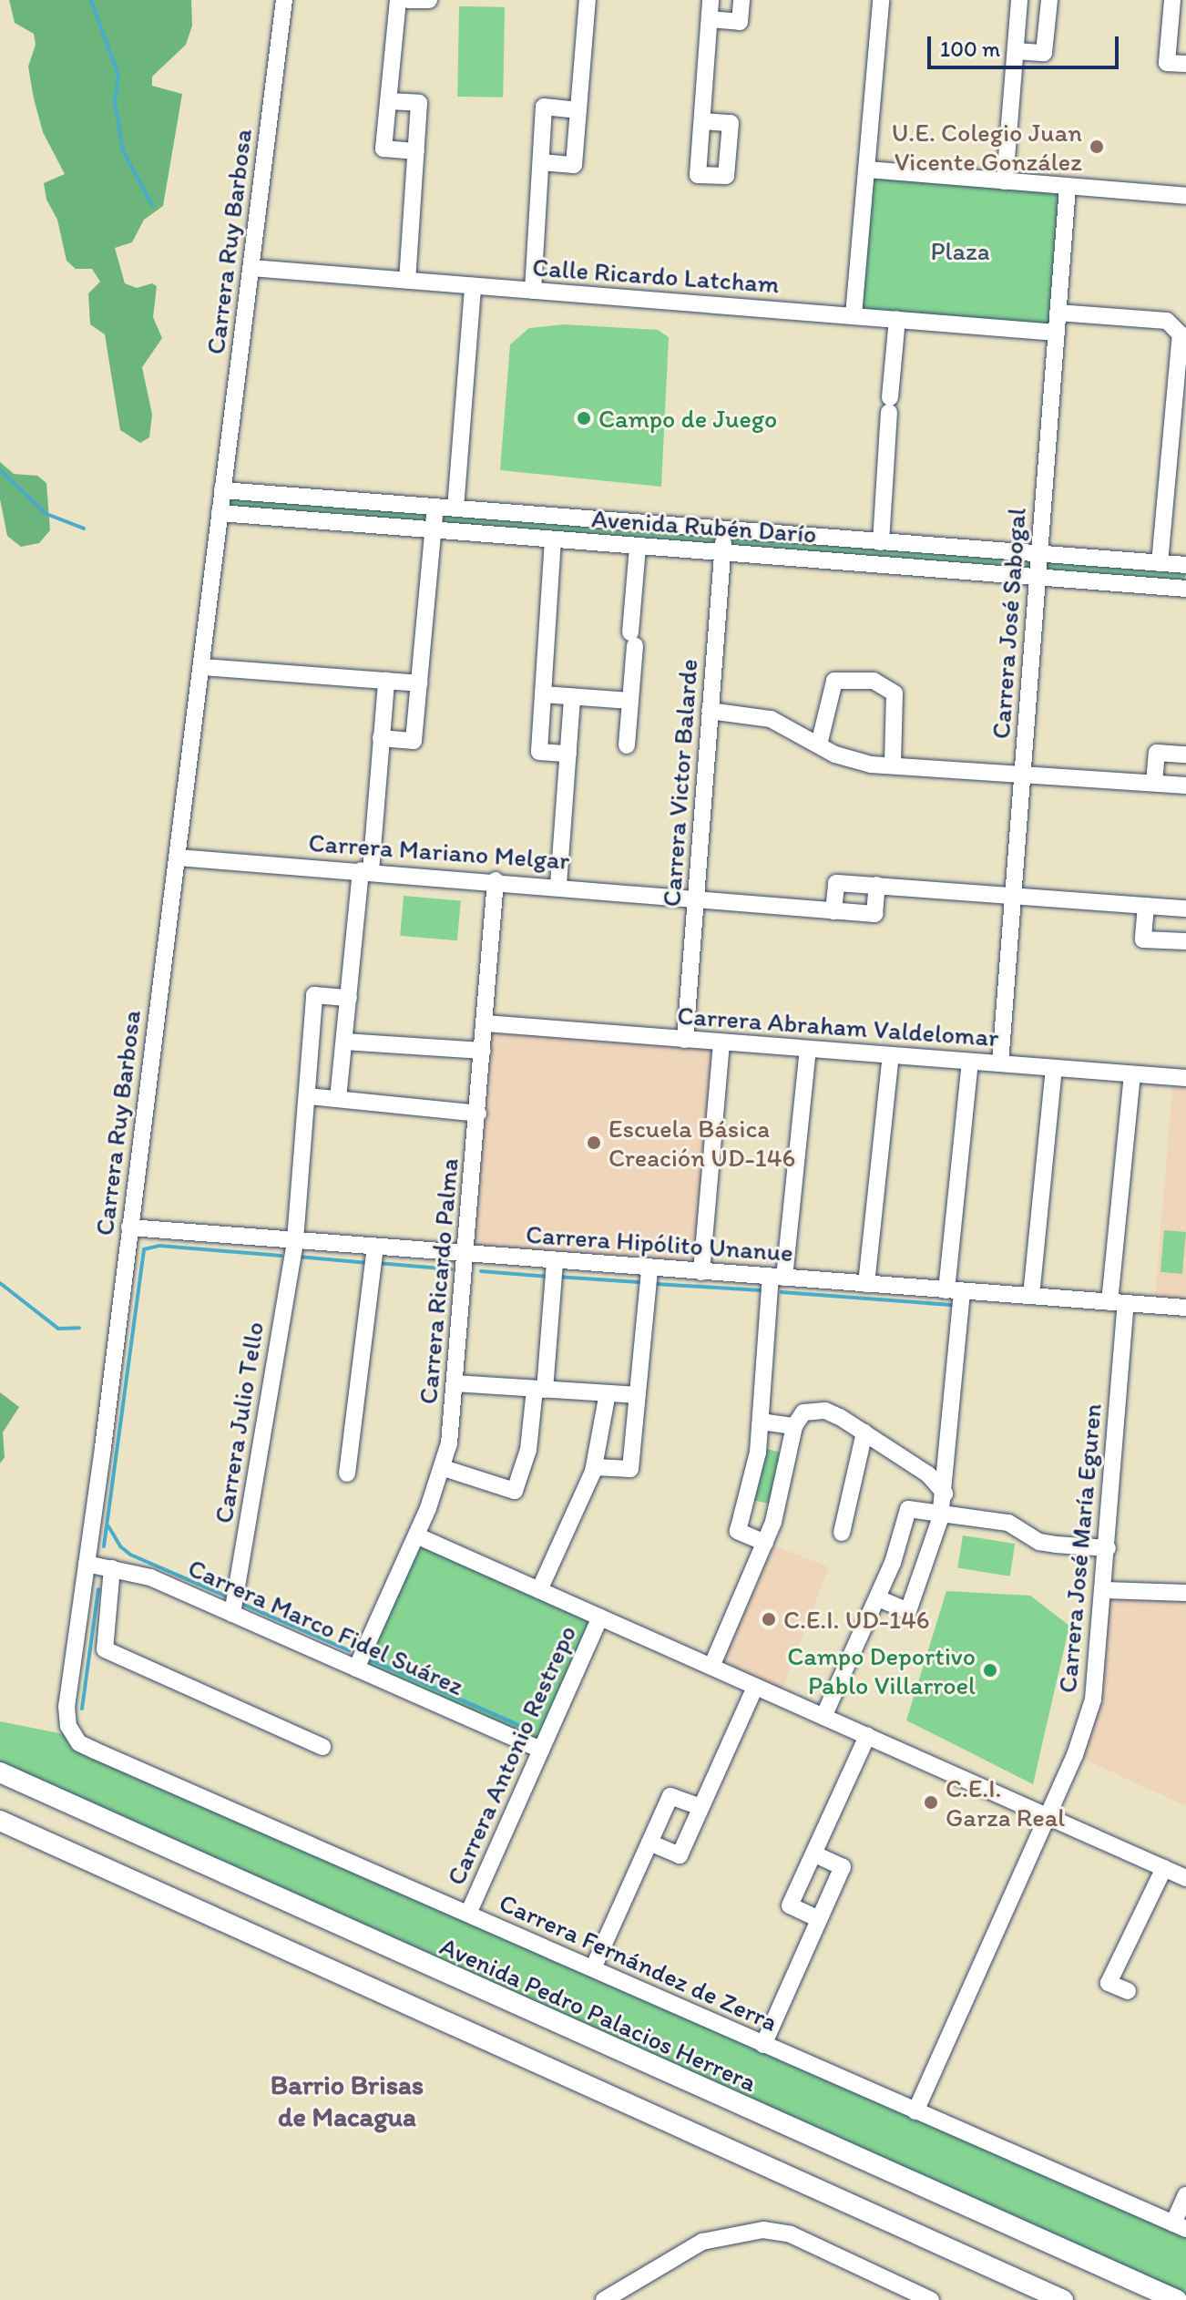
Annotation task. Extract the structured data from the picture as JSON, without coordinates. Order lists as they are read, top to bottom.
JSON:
{
  "streets": {
    "main road": ["Avenida Pedro Palacios Herrera"],
    "street": [
      "Carrera Ruy Barbosa",
      "Calle Ricardo Latcham",
      "Avenida Rubén Darío",
      "Carrera José Sabogal",
      "Carrera Victor Balarde",
      "Carrera Mariano Melgar",
      "Carrera Abraham Valdelomar",
      "Carrera Hipólito Unanue",
      "Carrera Ricardo Palma",
      "Carrera Julio Tello",
      "Carrera José María Eguren",
      "Carrera Marco Fidel Suárez",
      "Carrera Antonio Restrepo",
      "Carrera Fernández de Zerra"
    ]
  },
  "crossings": [
    ["Carrera Ruy Barbosa", "Calle Ricardo Latcham"],
    ["Carrera Ruy Barbosa", "Avenida Rubén Darío"],
    ["Carrera Ruy Barbosa", "Carrera Mariano Melgar"],
    ["Carrera Ruy Barbosa", "Carrera Hipólito Unanue"],
    ["Carrera Ruy Barbosa", "Carrera Marco Fidel Suárez"],
    ["Carrera Ruy Barbosa", "Carrera Fernández de Zerra"],
    ["Calle Ricardo Latcham", "Carrera José Sabogal"],
    ["Avenida Rubén Darío", "Carrera José Sabogal"],
    ["Avenida Rubén Darío", "Carrera Victor Balarde"],
    ["Carrera José Sabogal", "Carrera Abraham Valdelomar"],
    ["Carrera Victor Balarde", "Carrera Mariano Melgar"],
    ["Carrera Victor Balarde", "Carrera Abraham Valdelomar"],
    ["Carrera Mariano Melgar", "Carrera Ricardo Palma"],
    ["Carrera Abraham Valdelomar", "Carrera Ricardo Palma"],
    ["Carrera Abraham Valdelomar", "Carrera José María Eguren"],
    ["Carrera Hipólito Unanue", "Carrera Ricardo Palma"],
    ["Carrera Hipólito Unanue", "Carrera Julio Tello"],
    ["Carrera Hipólito Unanue", "Carrera José María Eguren"],
    ["Carrera Ricardo Palma", "Carrera Marco Fidel Suárez"],
    ["Carrera Julio Tello", "Carrera Marco Fidel Suárez"],
    ["Carrera José María Eguren", "Carrera Fernández de Zerra"],
    ["Carrera Marco Fidel Suárez", "Carrera Antonio Restrepo"],
    ["Carrera Antonio Restrepo", "Carrera Fernández de Zerra"]
  ],
  "districts": ["Barrio Brisas de Macagua"],
  "parks": ["Plaza"],
  "places": [
    "U.E. Colegio Juan Vicente González",
    "Campo de Juego",
    "Escuela Básica Creación UD-146",
    "C.E.I. UD-146",
    "Campo Deportivo Pablo Villarroel",
    "C.E.I. Garza Real"
  ],
  "scale_bar": "100 m"
}
